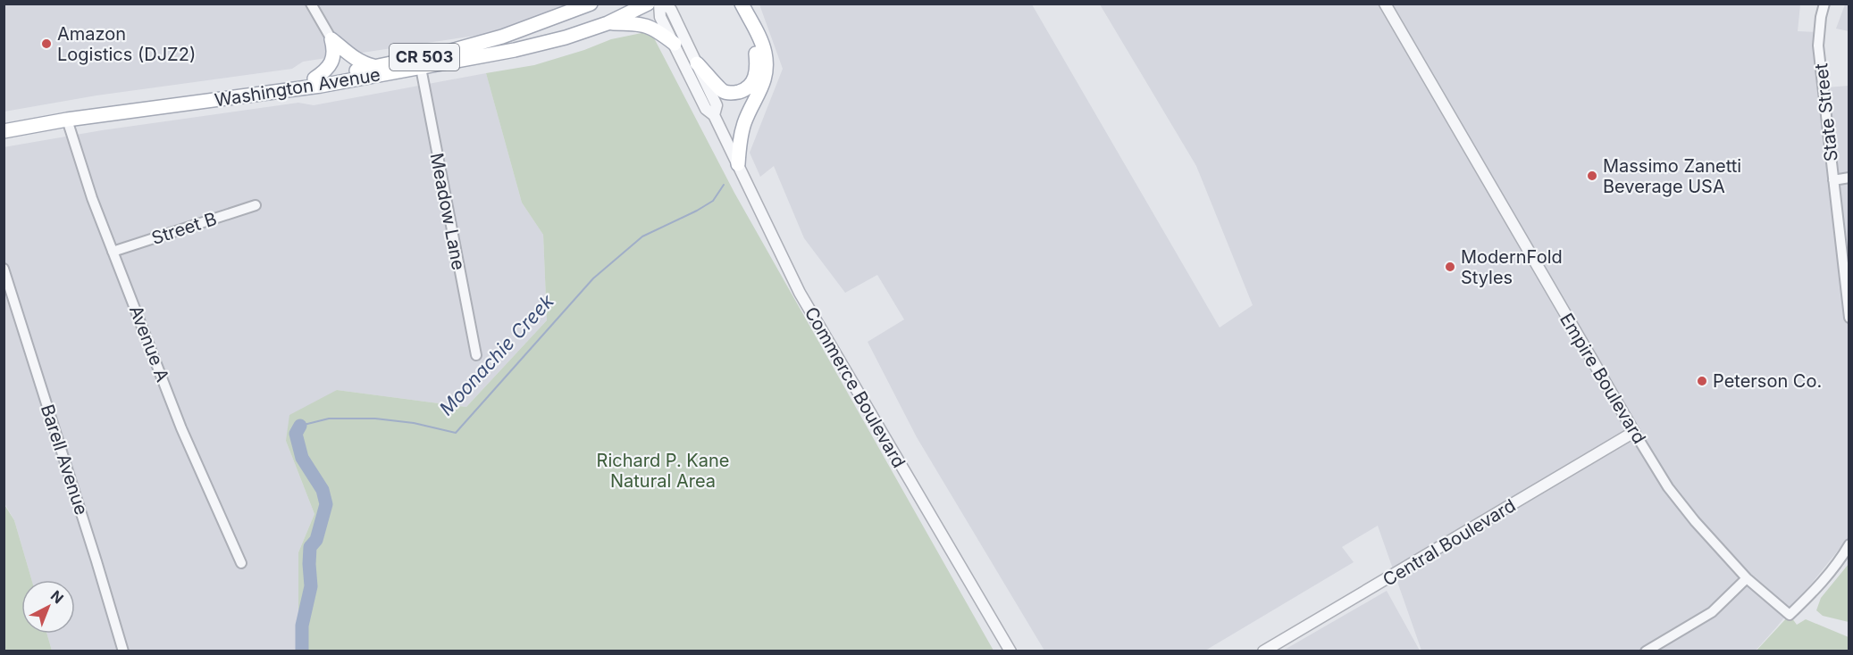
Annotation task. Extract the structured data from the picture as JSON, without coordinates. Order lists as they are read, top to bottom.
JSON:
{
  "streets": {
    "main road": ["CR 503", "Washington Avenue"],
    "street": [
      "State Street",
      "Meadow Lane",
      "Street B",
      "Avenue A",
      "Empire Boulevard",
      "Commerce Boulevard",
      "Barell Avenue",
      "Central Boulevard"
    ]
  },
  "crossings": [
    ["Washington Avenue", "Meadow Lane"],
    ["Washington Avenue", "Avenue A"],
    ["Street B", "Avenue A"],
    ["Empire Boulevard", "Central Boulevard"]
  ],
  "water": ["Moonachie Creek"],
  "parks": ["Richard P. Kane Natural Area"],
  "places": [
    "Amazon Logistics (DJZ2)",
    "Massimo Zanetti Beverage USA",
    "ModernFold Styles",
    "Peterson Co."
  ],
  "north": "top right"
}
